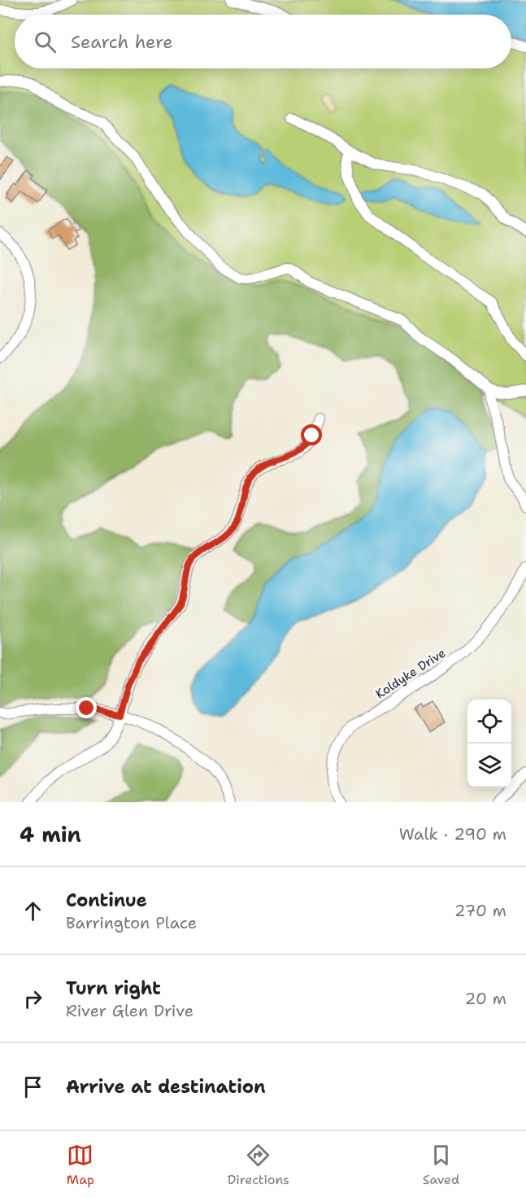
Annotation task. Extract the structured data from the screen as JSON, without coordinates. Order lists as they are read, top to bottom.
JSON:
{
  "streets": {
    "street": ["Koldyke Drive"]
  },
  "page": {
    "search": "Search here",
    "heading": ["4 min", "Walk · 290 m"],
    "list": [
      ["Continue", "Barrington Place", "270 m"],
      ["Turn right", "River Glen Drive", "20 m"],
      "Arrive at destination"
    ],
    "nav": ["Map", "Directions", "Saved"]
  }
}
